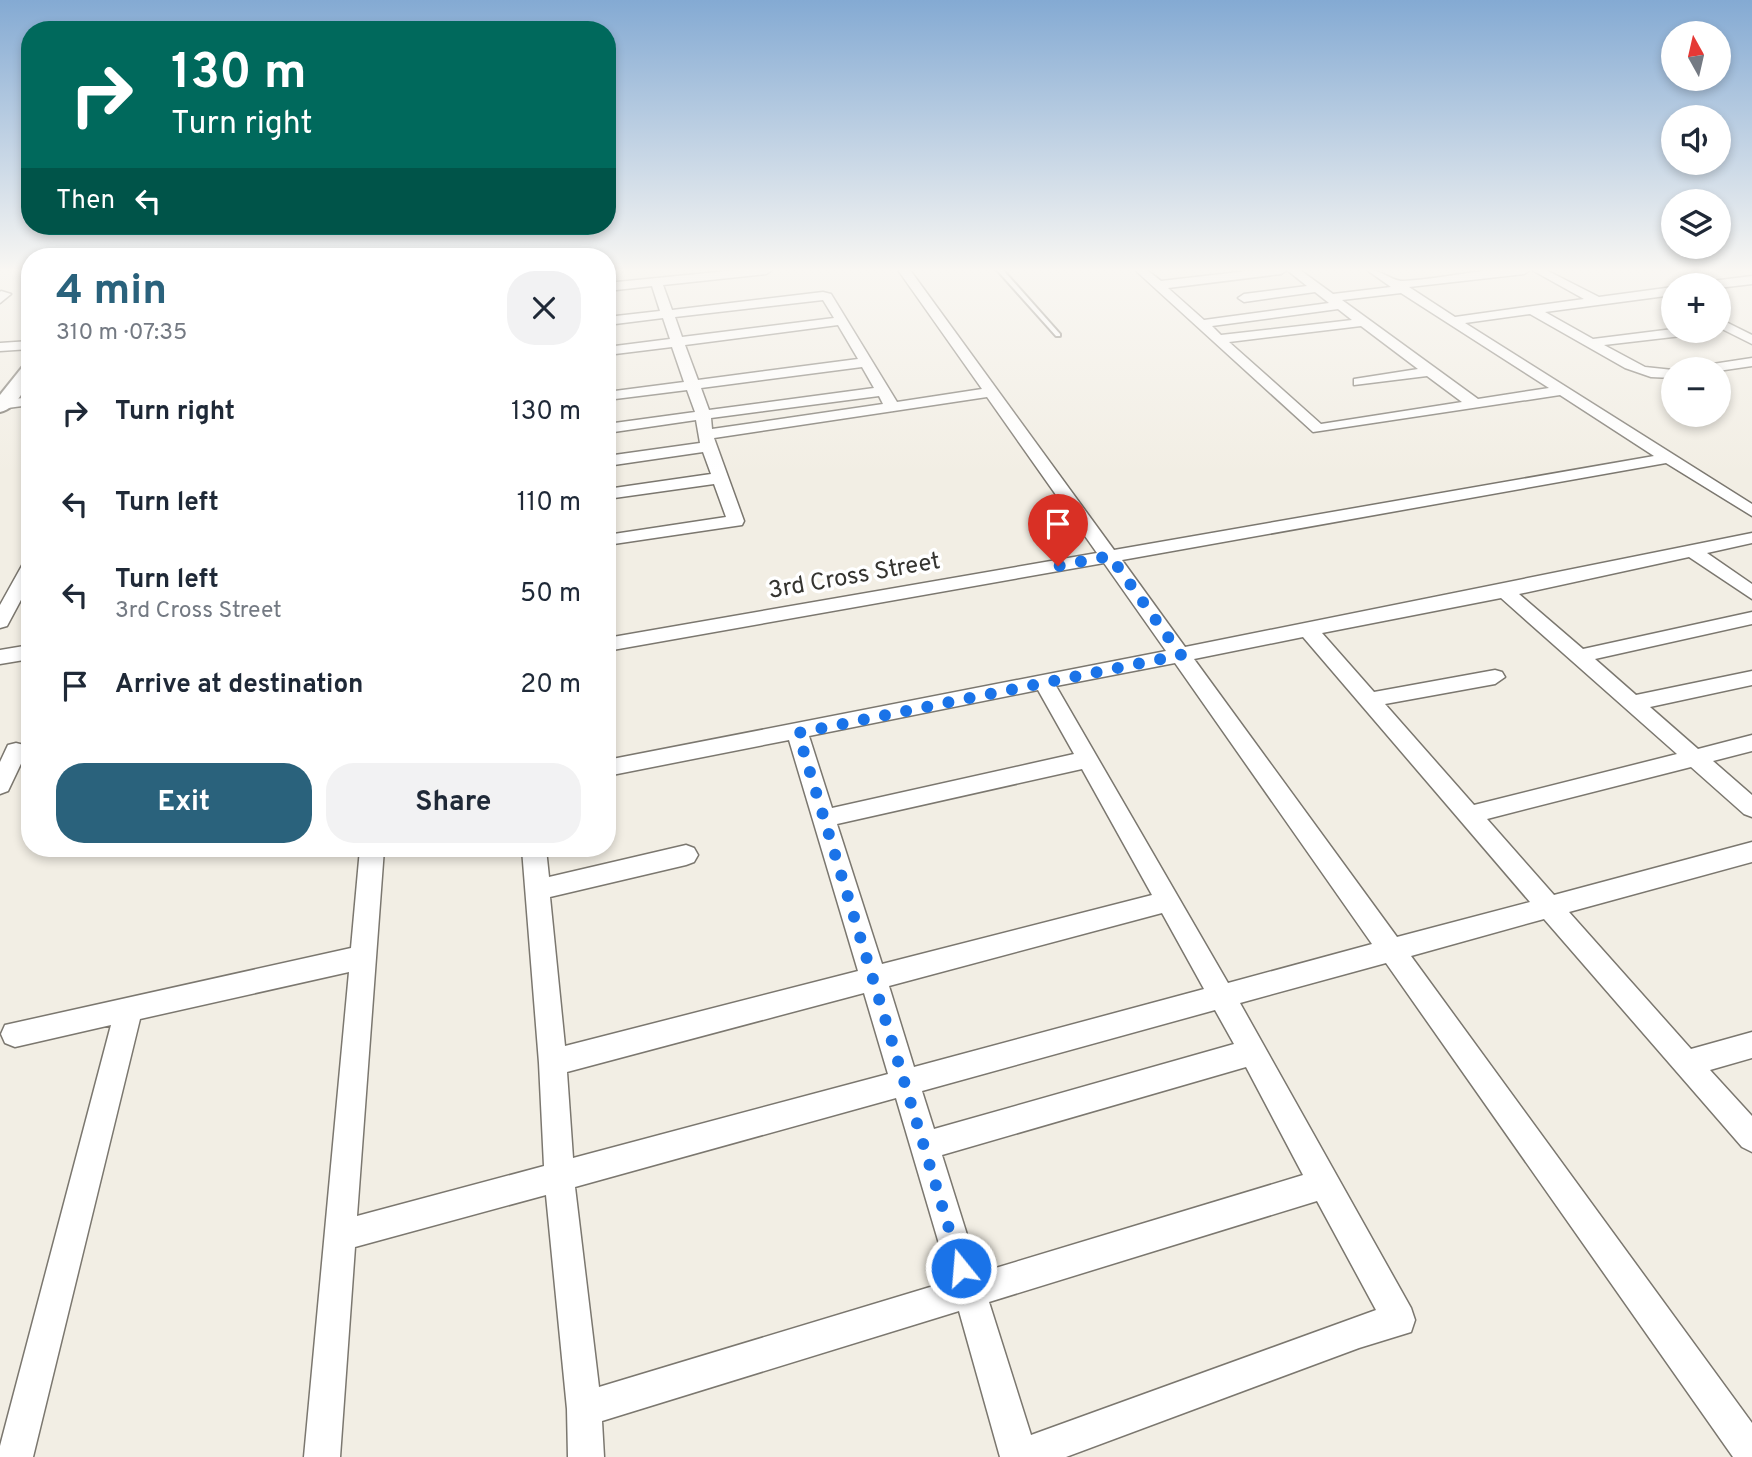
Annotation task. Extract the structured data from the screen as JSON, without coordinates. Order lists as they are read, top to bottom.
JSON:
{
  "streets": {
    "street": ["3rd Cross Street"]
  },
  "north": "top",
  "page": {
    "map_buttons": ["+", "−"],
    "turn": ["130 m", "Turn right"],
    "then": "Then",
    "heading": ["4 min", "310 m · 07:35"],
    "list": [
      {
        "name": "Turn right",
        "value": "130 m"
      },
      {
        "name": "Turn left",
        "value": "110 m"
      },
      {
        "name": "Turn left",
        "note": "3rd Cross Street",
        "value": "50 m"
      },
      {
        "name": "Arrive at destination",
        "value": "20 m"
      }
    ],
    "buttons": ["Exit", "Share"]
  }
}
